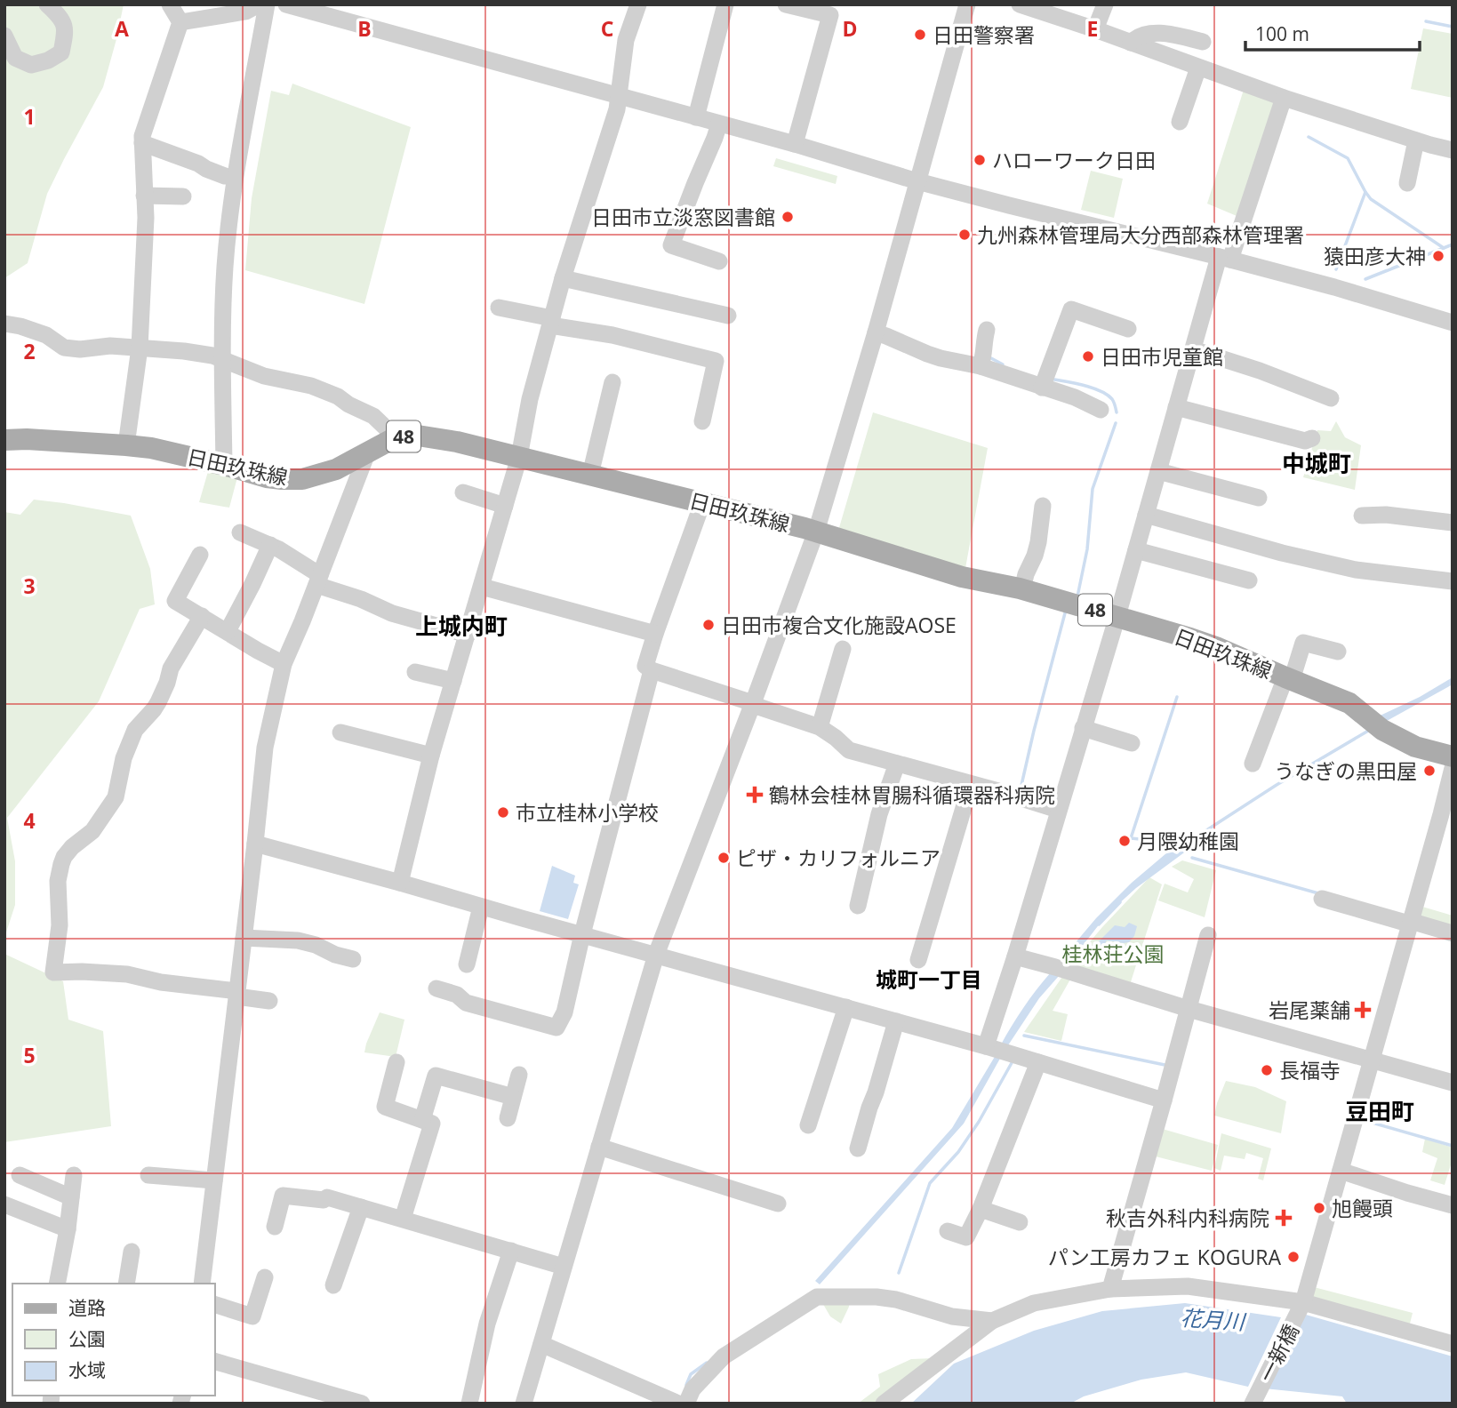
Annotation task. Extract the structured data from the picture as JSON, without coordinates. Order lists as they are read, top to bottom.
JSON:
{
  "streets": {
    "main road": ["48", "日田玖珠線"],
    "street": ["一新橋"]
  },
  "districts": [
    "中城町",
    "上城内町",
    "城町一丁目",
    "豆田町"
  ],
  "water": ["花月川"],
  "parks": ["桂林荘公園"],
  "places": {
    "other": [
      "日田警察署",
      "ハローワーク日田",
      "日田市立淡窓図書館",
      "九州森林管理局大分西部森林管理署",
      "猿田彦大神",
      "日田市児童館",
      "日田市複合文化施設AOSE",
      "うなぎの黒田屋",
      "市立桂林小学校",
      "月隈幼稚園",
      "ピザ・カリフォルニア",
      "長福寺",
      "旭饅頭",
      "パン工房カフェ KOGURA"
    ],
    "health": ["鶴林会桂林胃腸科循環器科病院", "岩尾薬舗", "秋吉外科内科病院"]
  },
  "legend": ["道路", "公園", "水域"],
  "scale_bar": "100 m",
  "grid": {
    "columns": [
      "A",
      "B",
      "C",
      "D",
      "E"
    ],
    "rows": [
      "1",
      "2",
      "3",
      "4",
      "5"
    ]
  }
}
